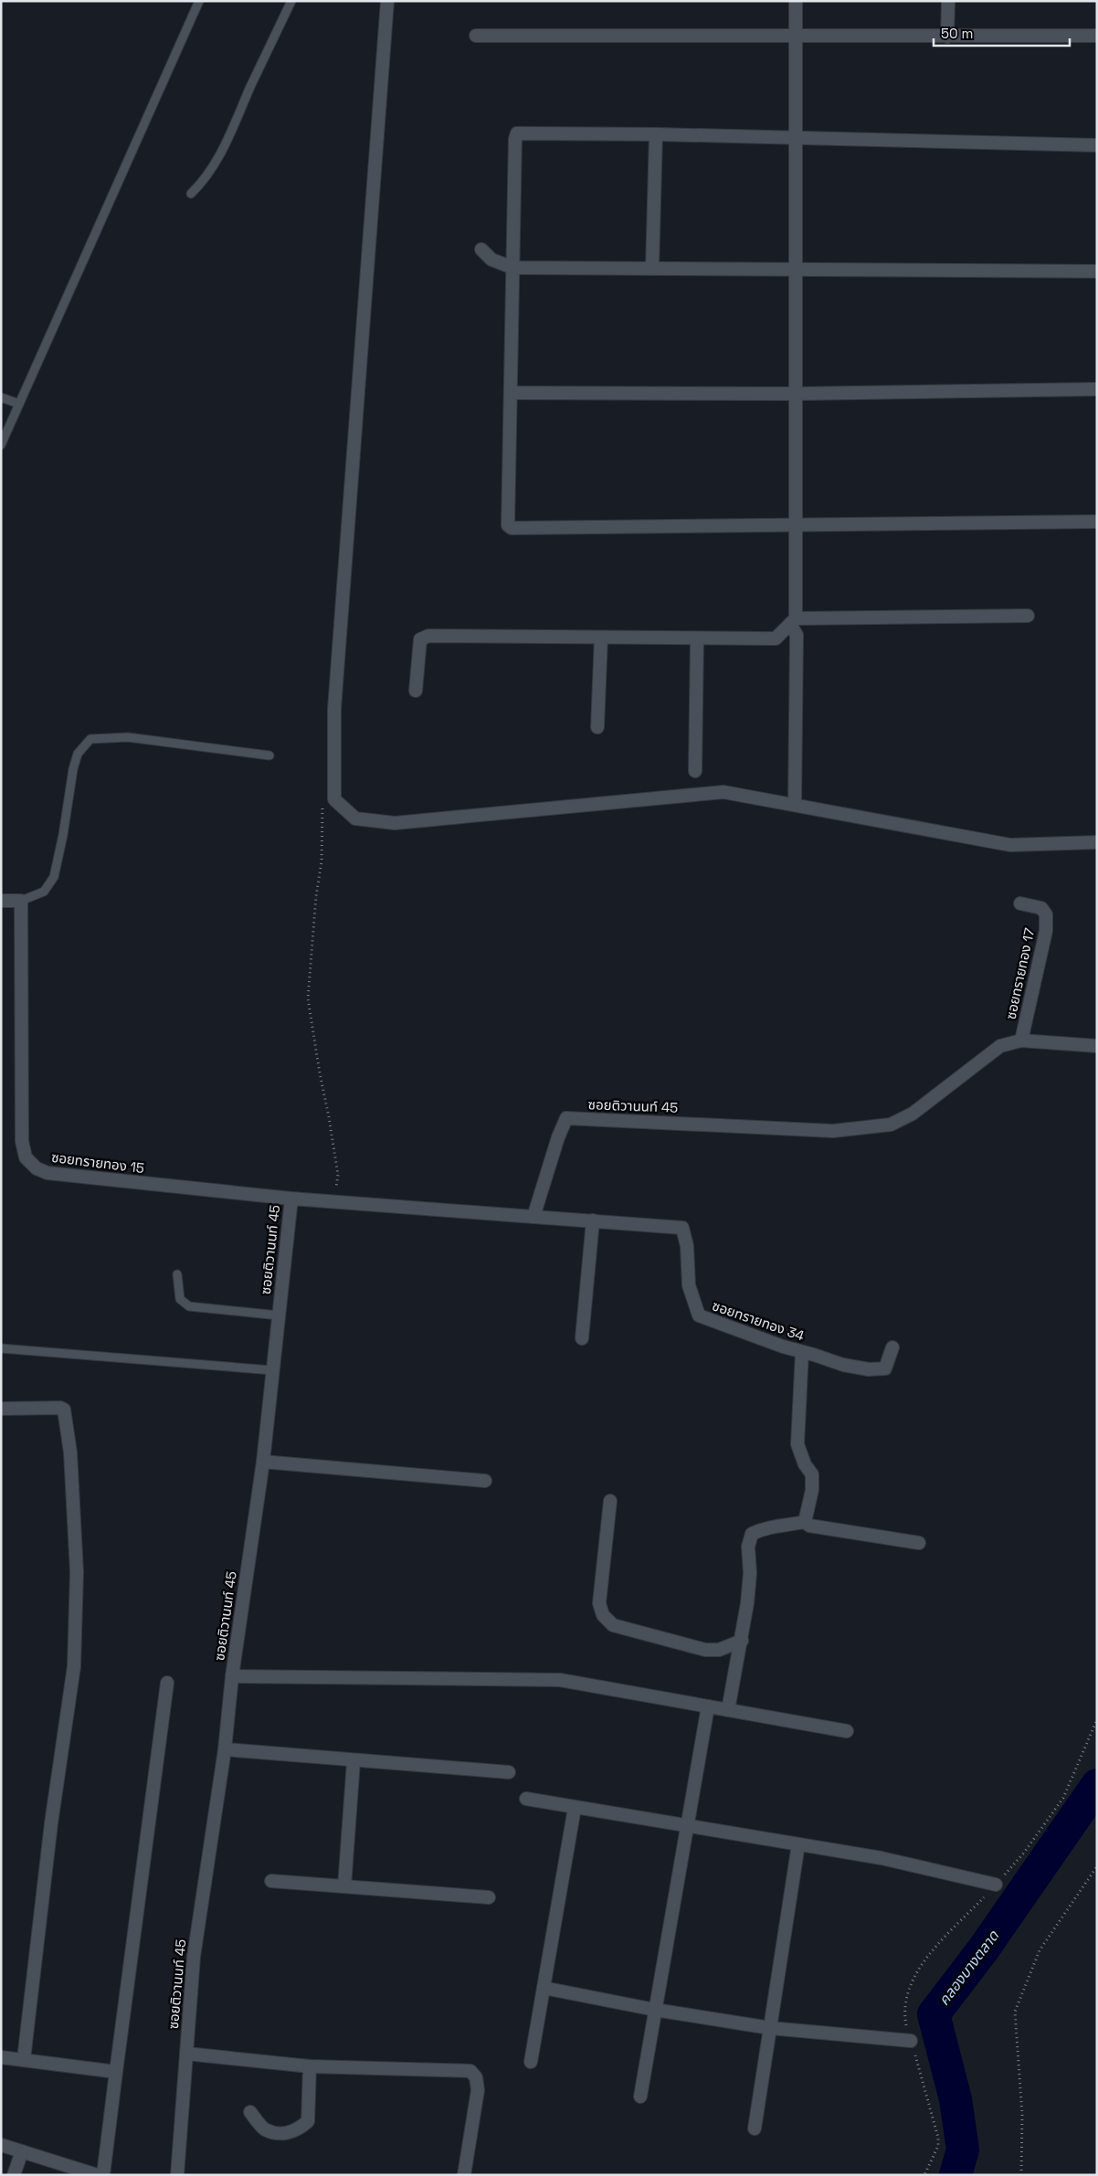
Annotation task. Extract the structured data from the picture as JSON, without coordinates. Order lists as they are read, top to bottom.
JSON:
{
  "streets": {
    "street": [
      "ซอยทรายทอง 17",
      "ซอยติวานนท์ 45",
      "ซอยทรายทอง 15",
      "ซอยทรายทอง 34"
    ]
  },
  "crossings": [
    ["ซอยทรายทอง 17", "ซอยติวานนท์ 45"],
    ["ซอยติวานนท์ 45", "ซอยทรายทอง 15"],
    ["ซอยติวานนท์ 45", "ซอยทรายทอง 34"]
  ],
  "water": ["คลองบางตลาด"],
  "scale_bar": "50 m"
}
